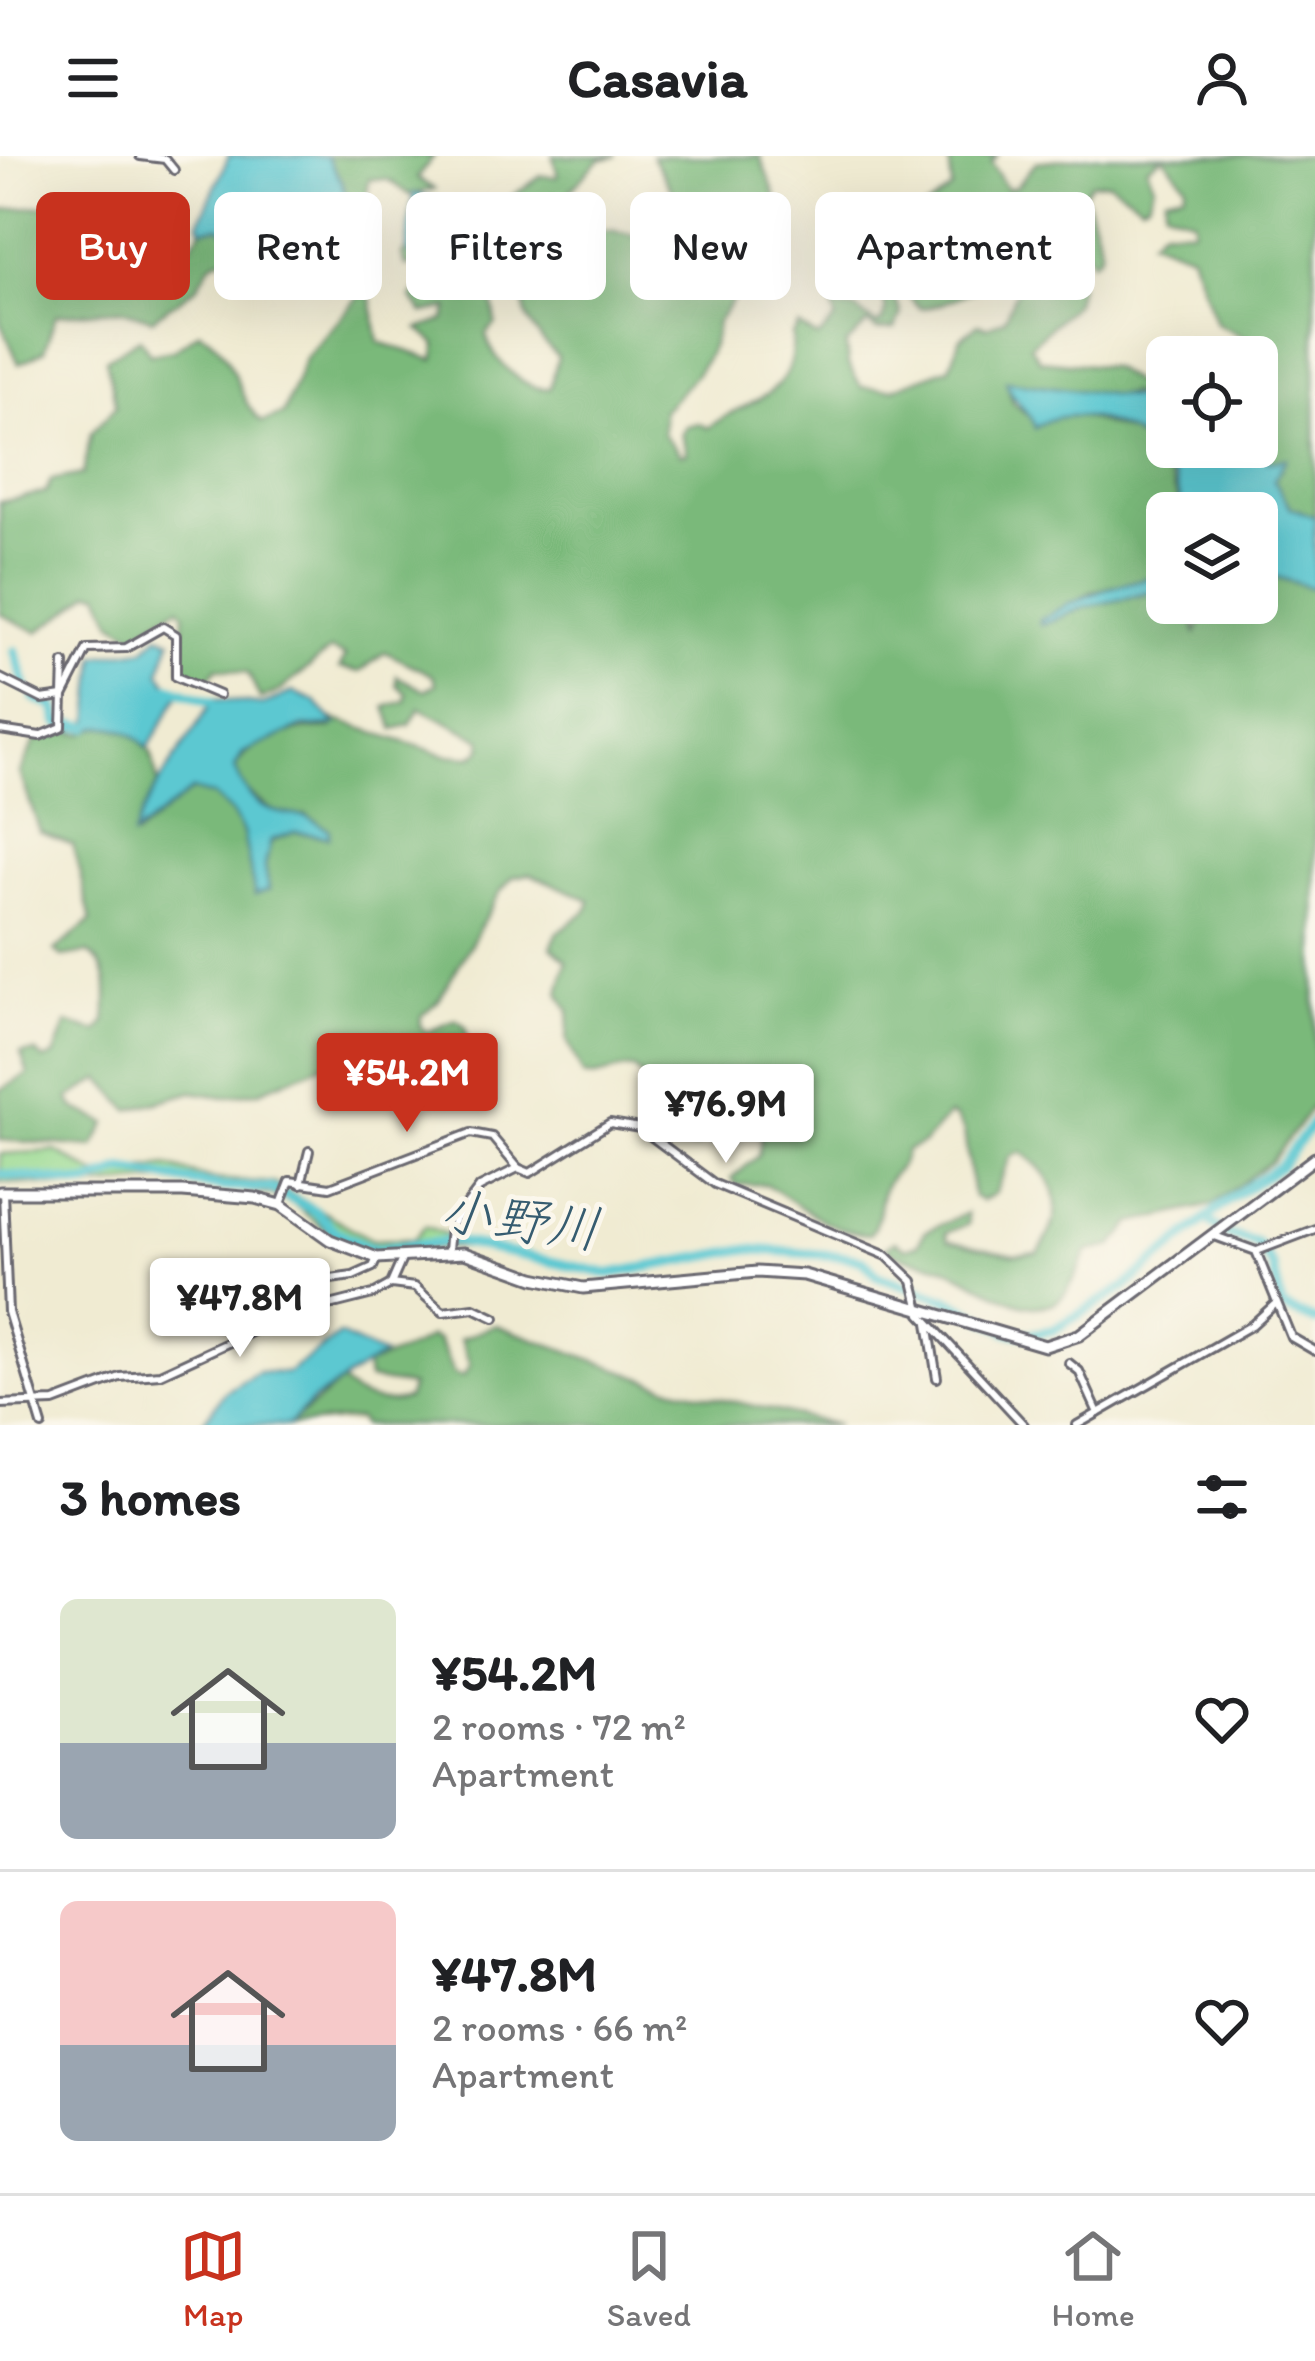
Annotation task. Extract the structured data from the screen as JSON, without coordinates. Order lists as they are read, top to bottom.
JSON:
{
  "water": ["小野川"],
  "page": {
    "header": "Casavia",
    "chip": [
      "Buy",
      "Rent",
      "Filters",
      "New",
      "Apartment"
    ],
    "price": ["¥54.2M", "¥76.9M", "¥47.8M"],
    "heading": "3 homes",
    "list": [
      {
        "name": "¥54.2M",
        "note": "2 rooms · 72 m² · Apartment"
      },
      {
        "name": "¥47.8M",
        "note": "2 rooms · 66 m² · Apartment"
      }
    ],
    "tabs": ["Map", "Saved", "Home"]
  }
}
